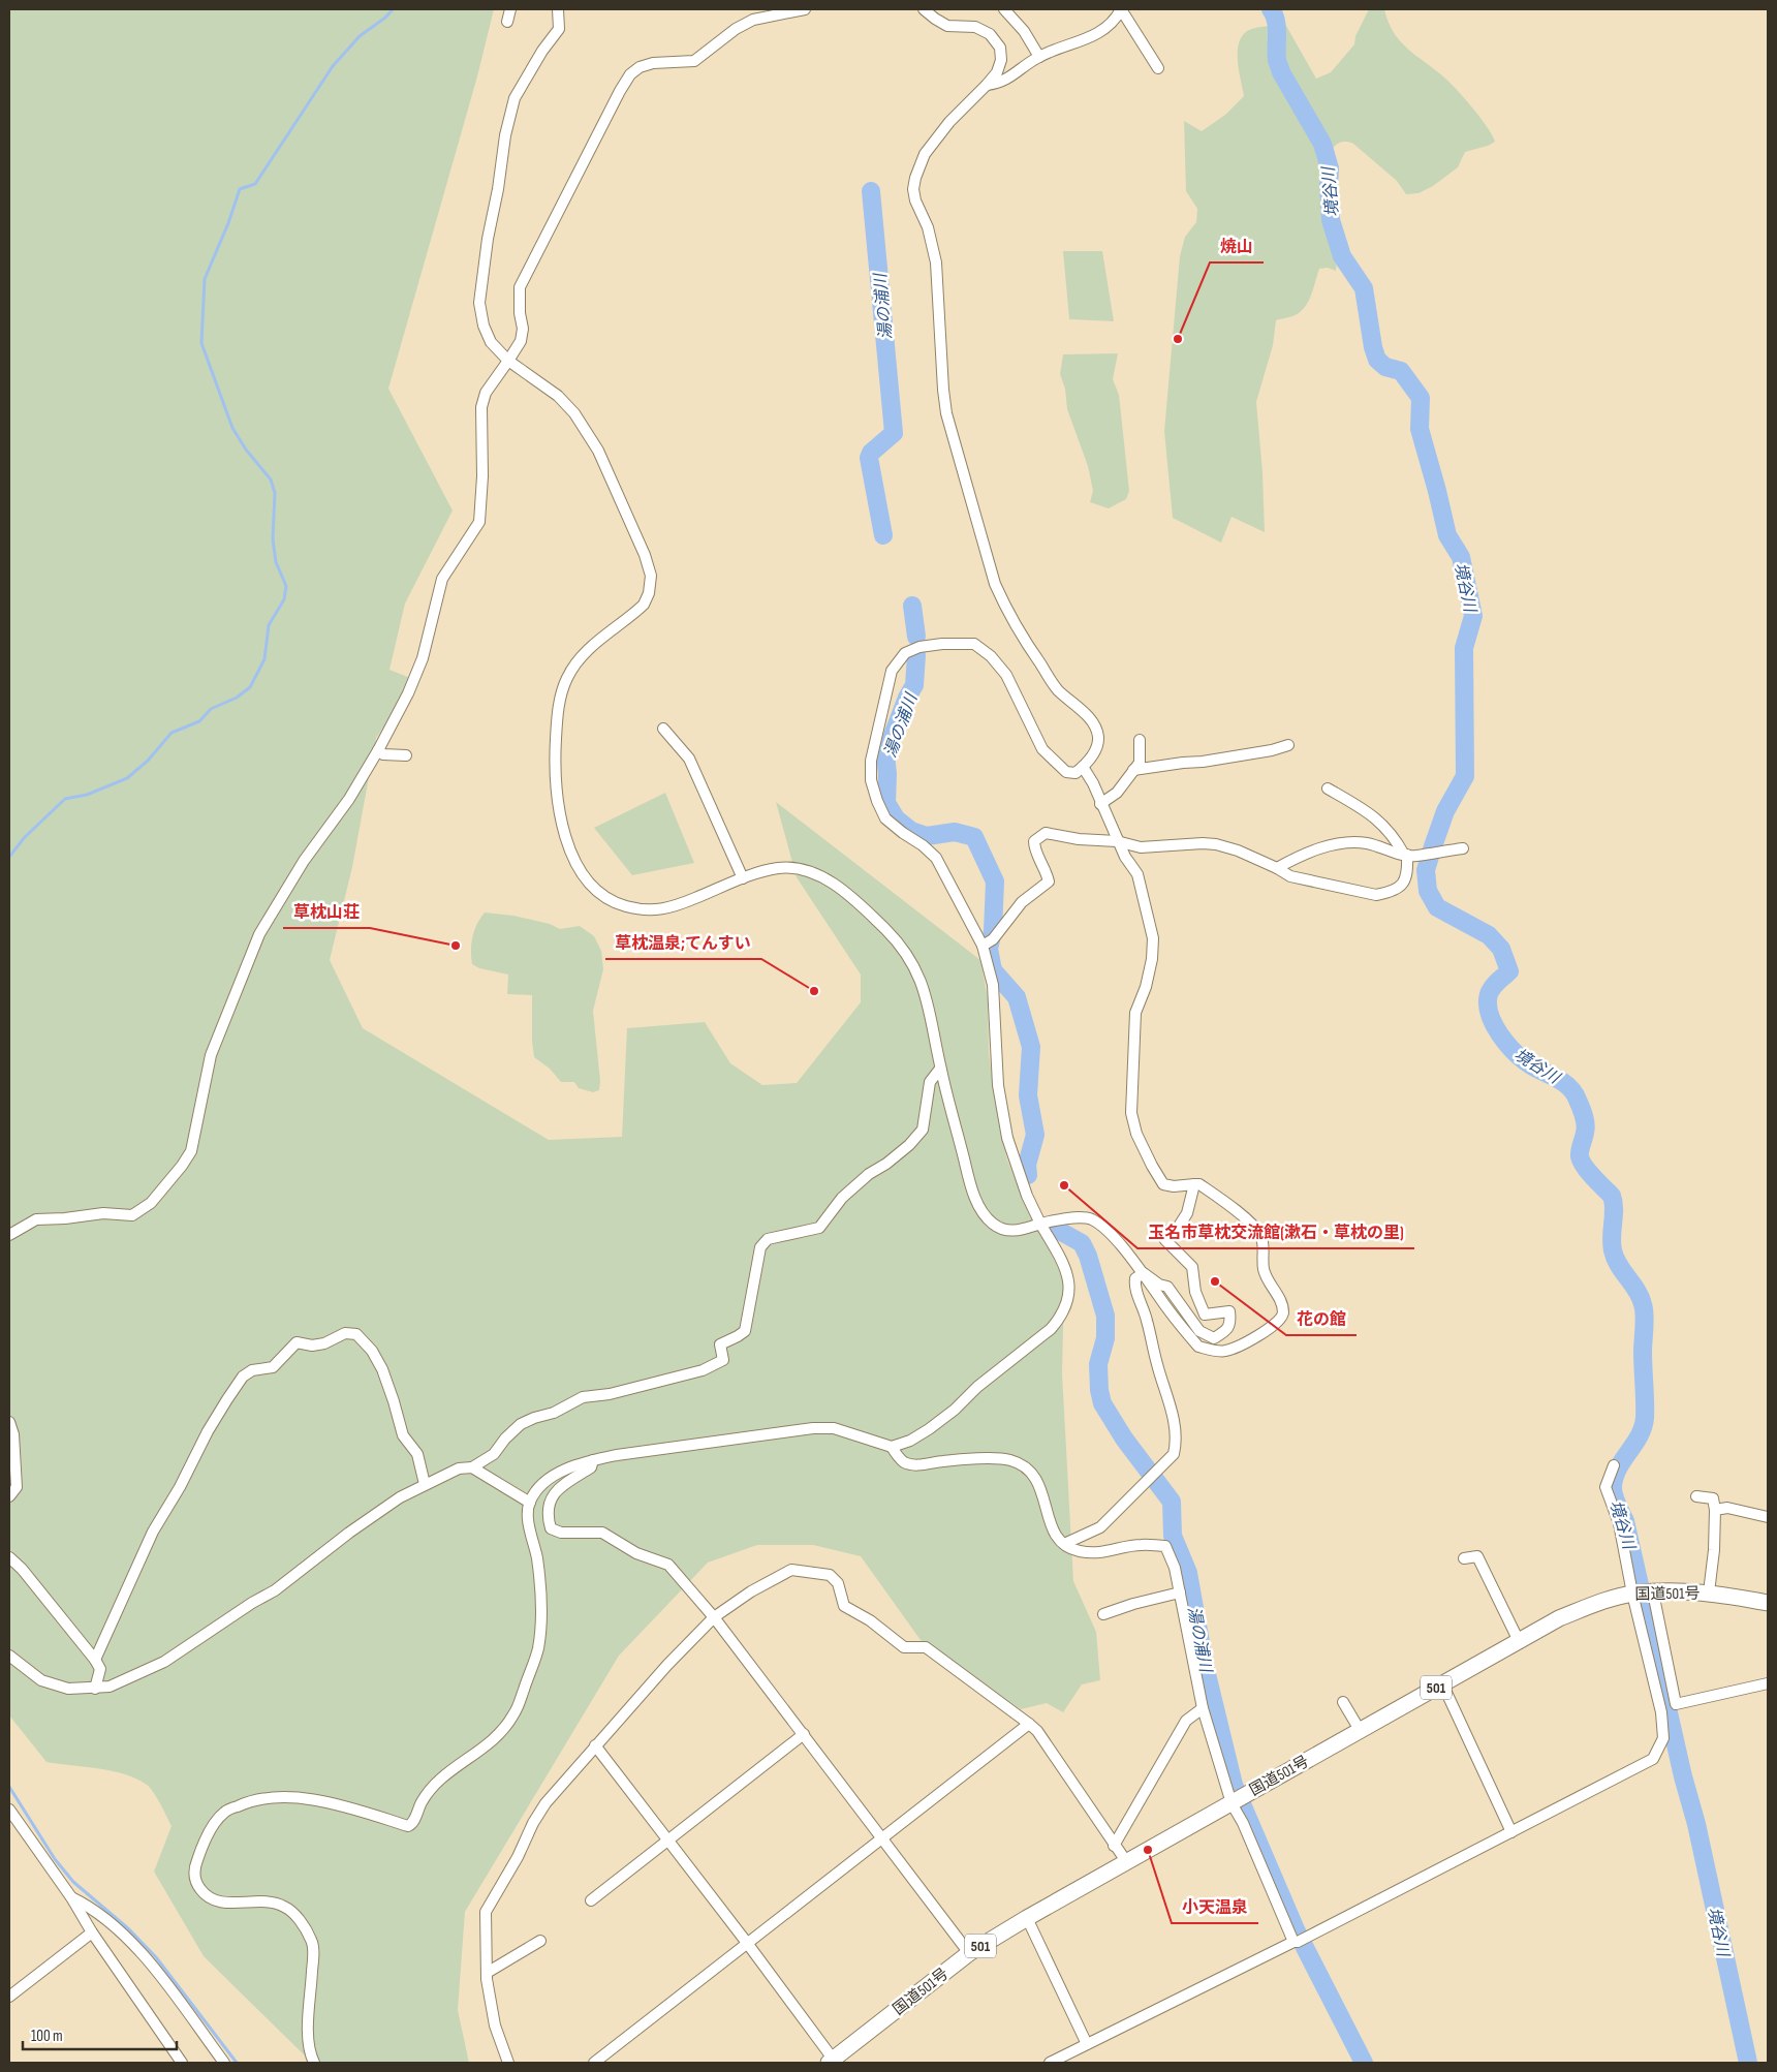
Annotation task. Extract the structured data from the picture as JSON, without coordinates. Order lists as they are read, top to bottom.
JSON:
{
  "streets": {
    "highway": ["国道501号", "501"]
  },
  "water": ["境谷川", "湯の浦川"],
  "places": [
    "焼山",
    "草枕山荘",
    "草枕温泉;てんすい",
    "玉名市草枕交流館(漱石・草枕の里)",
    "花の館",
    "小天温泉"
  ],
  "scale_bar": "100 m"
}
